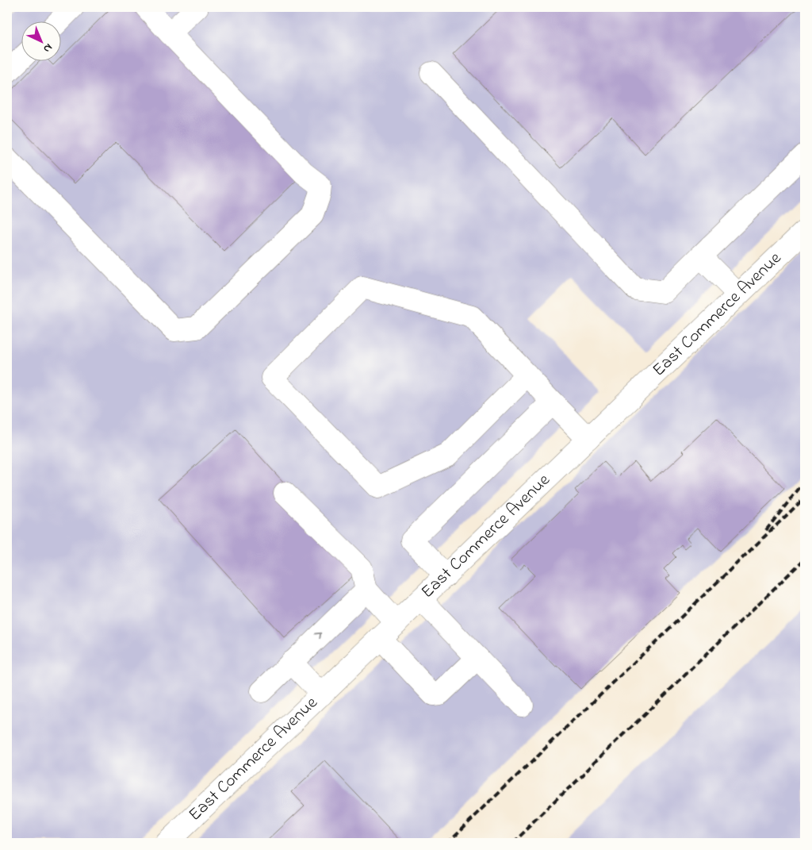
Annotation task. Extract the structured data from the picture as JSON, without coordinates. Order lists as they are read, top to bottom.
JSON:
{
  "streets": {
    "street": ["East Commerce Avenue"]
  },
  "north": "bottom right"
}
